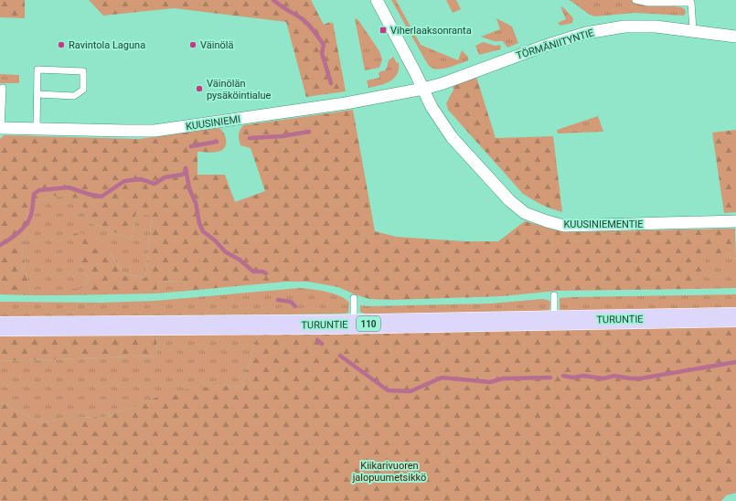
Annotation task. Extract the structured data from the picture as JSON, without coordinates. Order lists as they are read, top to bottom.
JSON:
{
  "streets": {
    "main road": ["TURUNTIE", "110"],
    "street": ["TÖRMÄNIITYNTIE", "KUUSINIEMI", "KUUSINIEMENTIE"]
  },
  "crossings": [
    ["TÖRMÄNIITYNTIE", "KUUSINIEMI"],
    ["TÖRMÄNIITYNTIE", "KUUSINIEMENTIE"],
    ["KUUSINIEMI", "KUUSINIEMENTIE"]
  ],
  "parks": ["Kiikarivuoren jalopuumetsikkö"],
  "places": {
    "transit": ["Viherlaaksonranta"],
    "other": ["Ravintola Laguna", "Väinölä", "Väinölän pysäköintialue"]
  }
}
